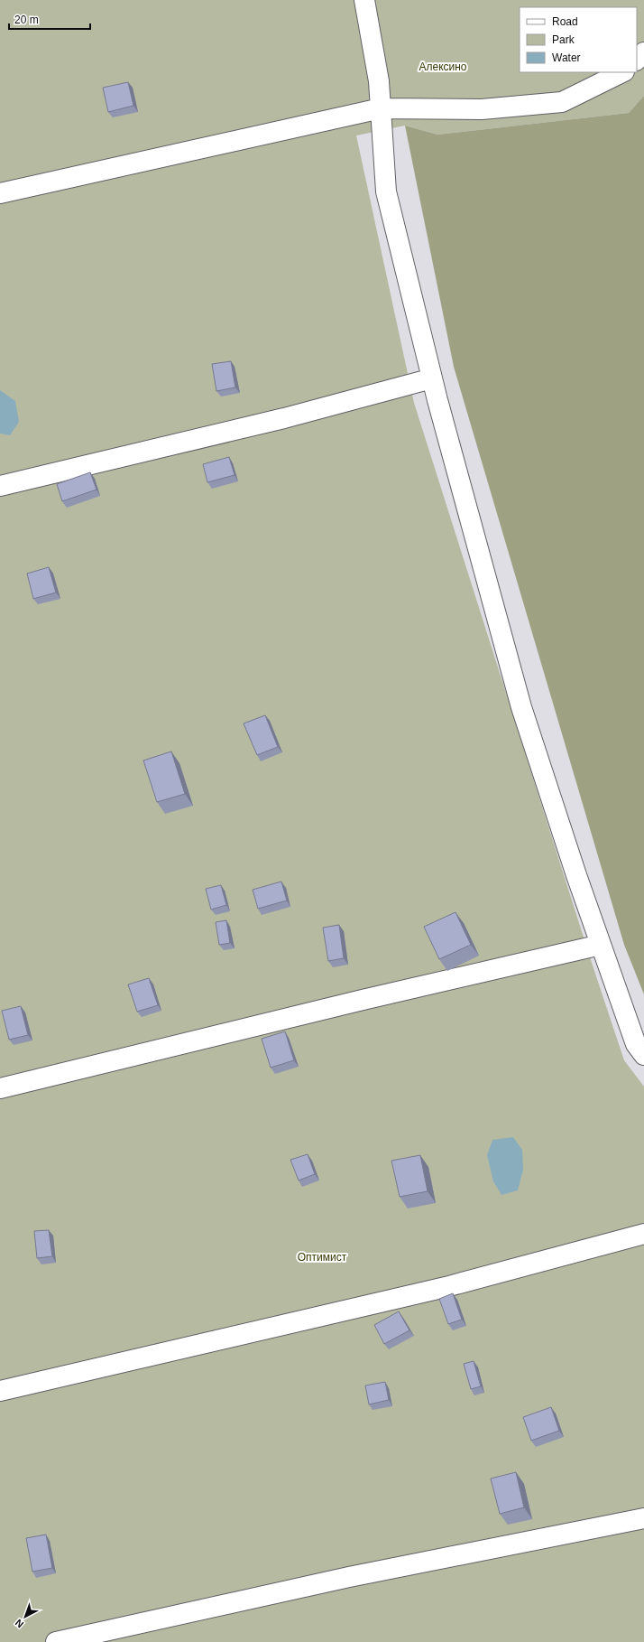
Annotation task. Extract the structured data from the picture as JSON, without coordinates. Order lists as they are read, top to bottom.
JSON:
{
  "parks": ["Алексино", "Оптимист"],
  "legend": ["Road", "Park", "Water"],
  "scale_bar": "20 m",
  "north": "bottom left"
}
